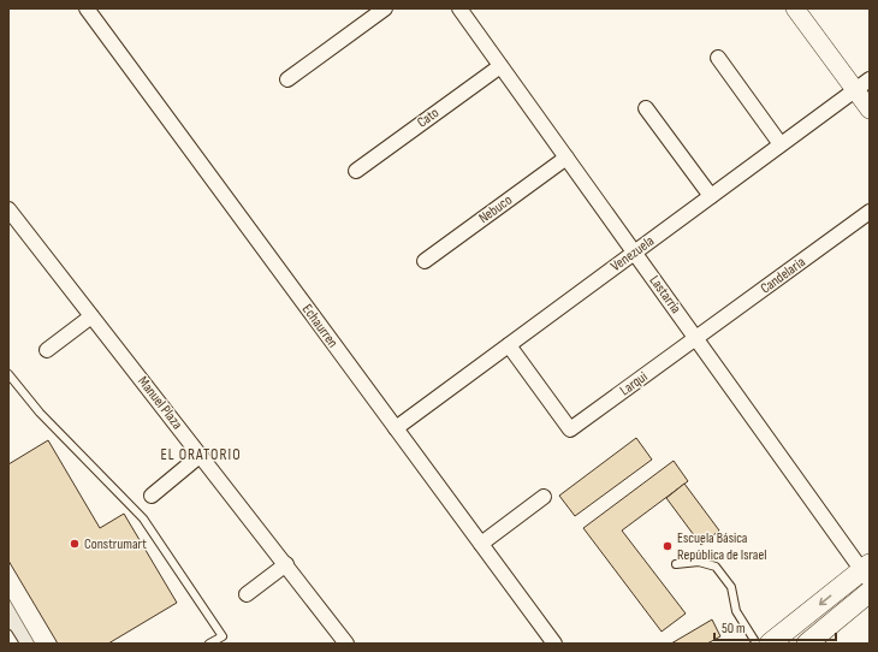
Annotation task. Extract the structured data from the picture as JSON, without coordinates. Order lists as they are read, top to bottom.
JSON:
{
  "streets": {
    "street": [
      "Cato",
      "Nebuco",
      "Venezuela",
      "Candelaria",
      "Lastarria",
      "Echaurren",
      "Larqui",
      "Manuel Plaza"
    ]
  },
  "crossings": [
    ["Cato", "Lastarria"],
    ["Nebuco", "Lastarria"],
    ["Venezuela", "Lastarria"],
    ["Venezuela", "Echaurren"],
    ["Venezuela", "Larqui"],
    ["Candelaria", "Lastarria"],
    ["Candelaria", "Larqui"],
    ["Lastarria", "Larqui"]
  ],
  "districts": ["EL ORATORIO"],
  "places": ["Construmart", "Escuela Básica República de Israel"],
  "scale_bar": "50 m"
}
